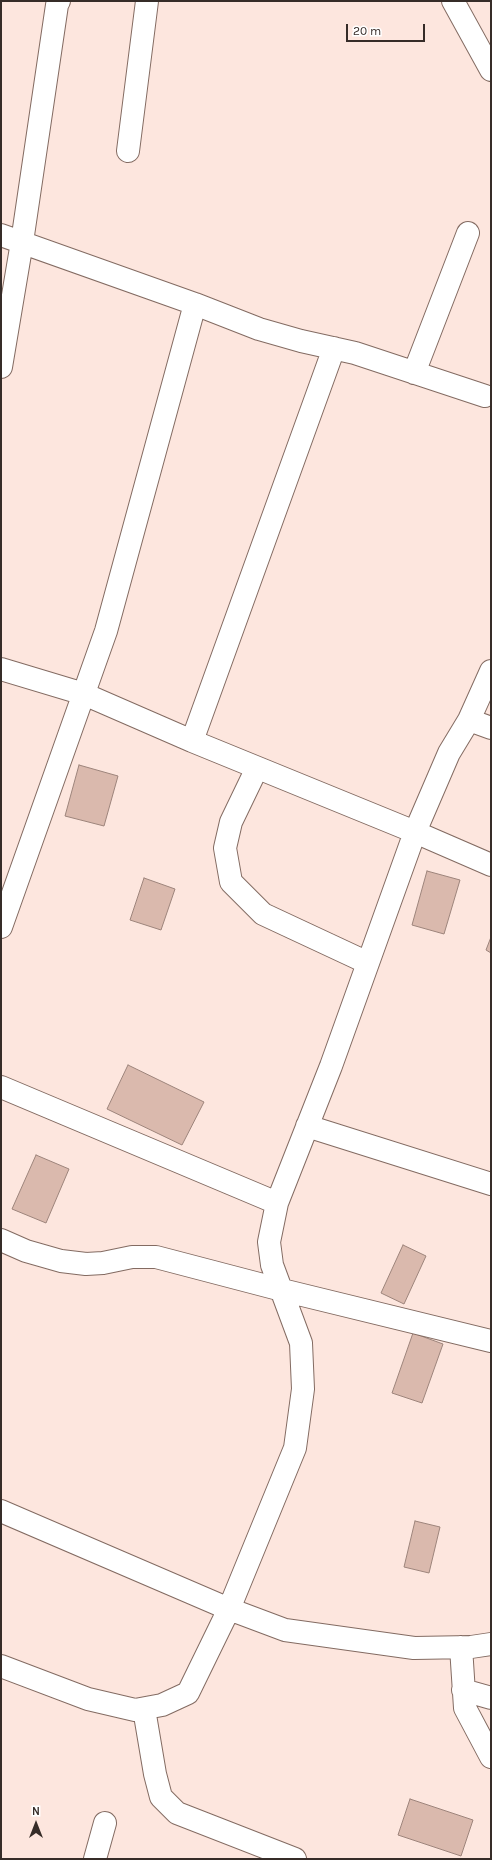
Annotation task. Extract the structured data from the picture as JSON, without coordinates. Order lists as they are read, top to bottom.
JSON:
{
  "scale_bar": "20 m",
  "north": "top"
}
